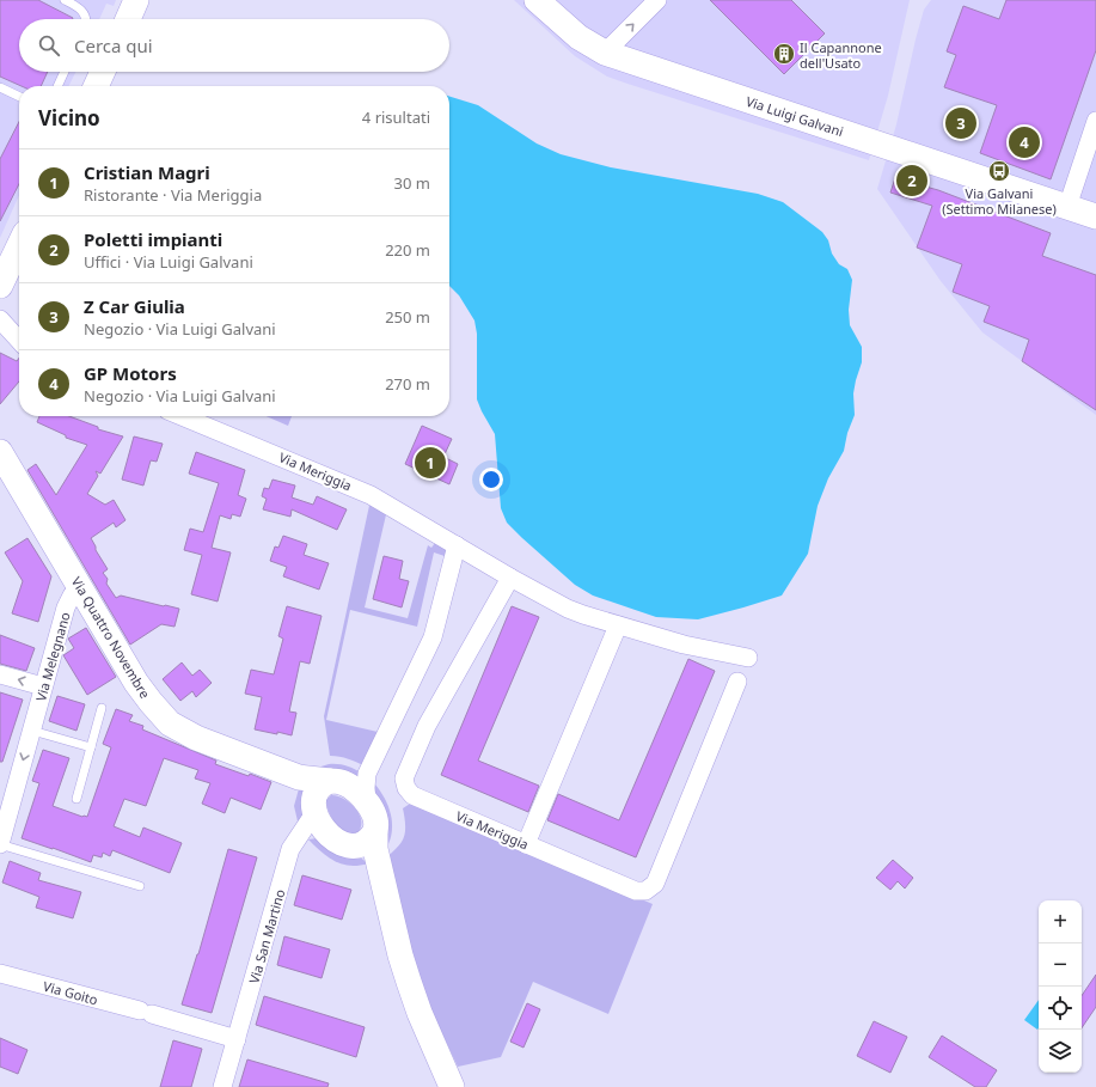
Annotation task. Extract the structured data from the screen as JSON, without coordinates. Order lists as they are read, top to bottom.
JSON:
{
  "streets": {
    "street": [
      "Via Luigi Galvani",
      "Via Meriggia",
      "Via Quattro Novembre",
      "Via Melegnano",
      "Via San Martino",
      "Via Goito"
    ]
  },
  "crossings": [
    ["Via Quattro Novembre", "Via Melegnano"],
    ["Via Quattro Novembre", "Via San Martino"],
    ["Via San Martino", "Via Goito"]
  ],
  "places": {
    "building": ["Il Capannone dell'Usato"],
    "bus stop": ["Via Galvani (Settimo Milanese)"]
  },
  "page": {
    "search": "Cerca qui",
    "heading": ["Vicino", "4 risultati"],
    "pins": [
      "3",
      "4",
      "2",
      "1"
    ],
    "list": [
      {
        "mark": "1",
        "name": "Cristian Magri",
        "note": "Ristorante · Via Meriggia",
        "value": "30 m"
      },
      {
        "mark": "2",
        "name": "Poletti impianti",
        "note": "Uffici · Via Luigi Galvani",
        "value": "220 m"
      },
      {
        "mark": "3",
        "name": "Z Car Giulia",
        "note": "Negozio · Via Luigi Galvani",
        "value": "250 m"
      },
      {
        "mark": "4",
        "name": "GP Motors",
        "note": "Negozio · Via Luigi Galvani",
        "value": "270 m"
      }
    ],
    "map_buttons": ["+", "−"]
  }
}
